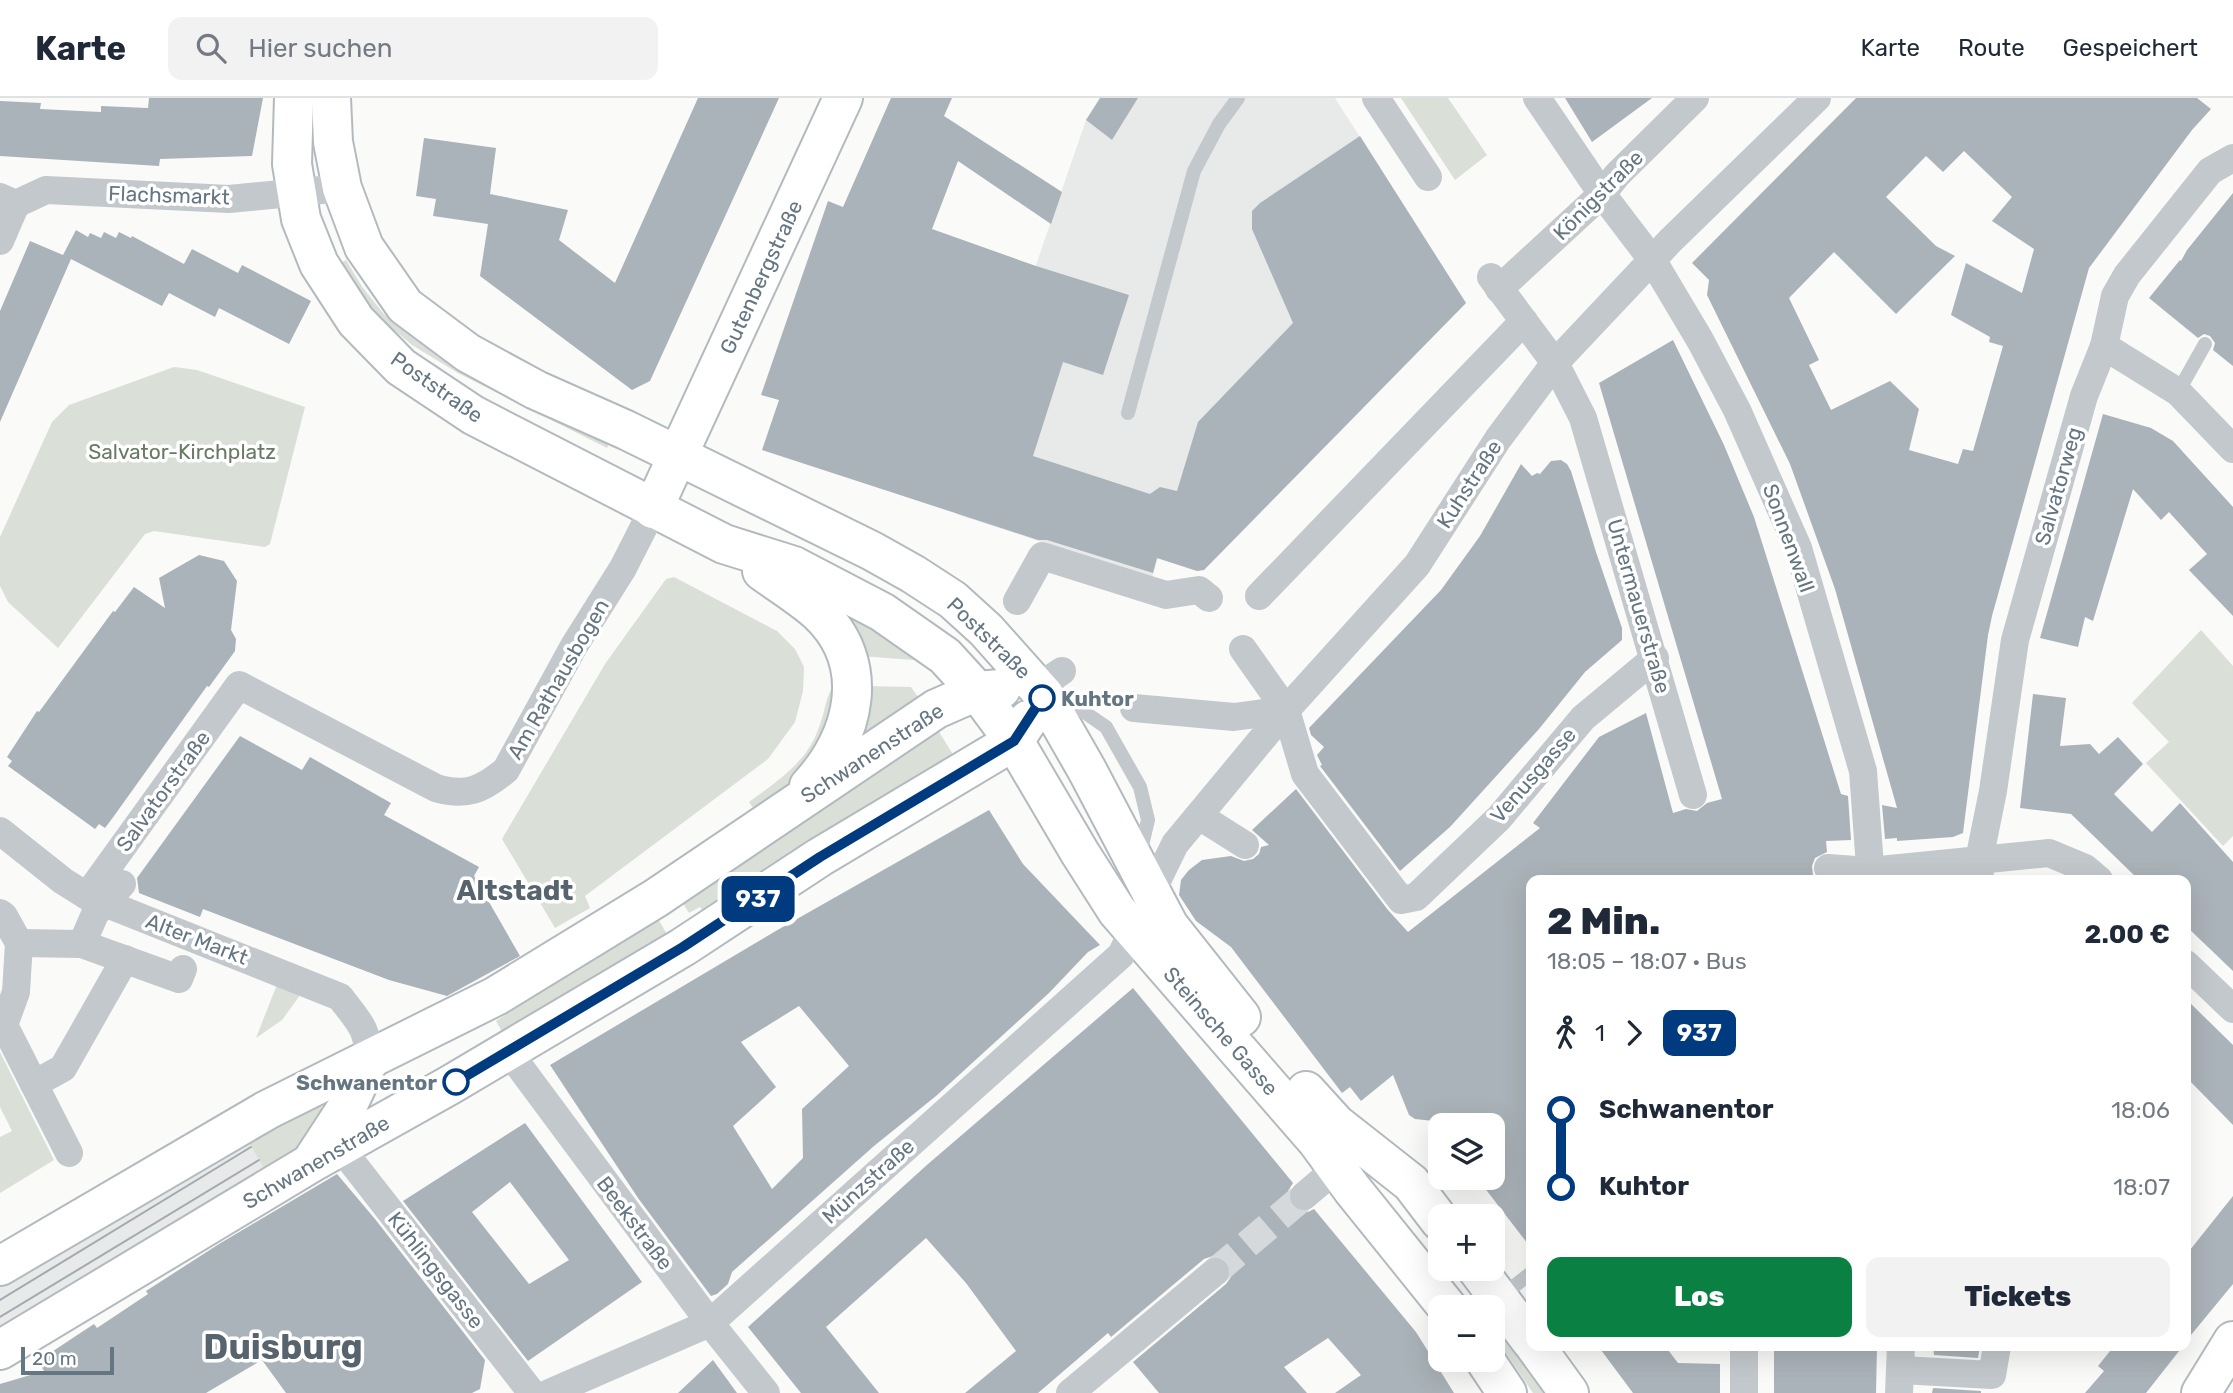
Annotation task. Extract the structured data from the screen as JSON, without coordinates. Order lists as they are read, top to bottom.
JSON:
{
  "streets": {
    "main road": [
      "Gutenbergstraße",
      "Poststraße",
      "Schwanenstraße",
      "Steinsche Gasse"
    ],
    "street": [
      "Flachsmarkt",
      "Königstraße",
      "Kuhstraße",
      "Salvatorweg",
      "Sonnenwall",
      "Untermauerstraße",
      "Am Rathausbogen",
      "Venusgasse",
      "Salvatorstraße",
      "Alter Markt",
      "Münzstraße",
      "Beekstraße",
      "Kühlingsgasse"
    ]
  },
  "crossings": [
    ["Flachsmarkt", "Poststraße"],
    ["Königstraße", "Sonnenwall"],
    ["Königstraße", "Untermauerstraße"],
    ["Gutenbergstraße", "Poststraße"],
    ["Poststraße", "Am Rathausbogen"],
    ["Poststraße", "Schwanenstraße"],
    ["Poststraße", "Steinsche Gasse"],
    ["Kuhstraße", "Sonnenwall"],
    ["Kuhstraße", "Untermauerstraße"],
    ["Kuhstraße", "Venusgasse"],
    ["Kuhstraße", "Steinsche Gasse"],
    ["Kuhstraße", "Münzstraße"],
    ["Untermauerstraße", "Venusgasse"],
    ["Am Rathausbogen", "Salvatorstraße"],
    ["Schwanenstraße", "Alter Markt"],
    ["Schwanenstraße", "Steinsche Gasse"],
    ["Schwanenstraße", "Beekstraße"],
    ["Schwanenstraße", "Kühlingsgasse"],
    ["Salvatorstraße", "Alter Markt"],
    ["Steinsche Gasse", "Münzstraße"],
    ["Münzstraße", "Beekstraße"]
  ],
  "districts": ["Altstadt", "Duisburg"],
  "parks": ["Salvator-Kirchplatz"],
  "places": ["Kuhtor", "Schwanentor"],
  "lines": ["bus line 937"],
  "scale_bar": "20 m",
  "page": {
    "header": "Karte",
    "search": "Hier suchen",
    "nav": ["Karte", "Route", "Gespeichert"],
    "on_map": "937",
    "heading": ["2 Min.", "18:05 – 18:07 · Bus", "2.00 €"],
    "legs": ["1", "937"],
    "list": [
      {
        "name": "Schwanentor",
        "value": "18:06"
      },
      {
        "name": "Kuhtor",
        "value": "18:07"
      }
    ],
    "map_buttons": ["+", "−"],
    "buttons": ["Los", "Tickets"],
    "scale": "20 m"
  }
}
